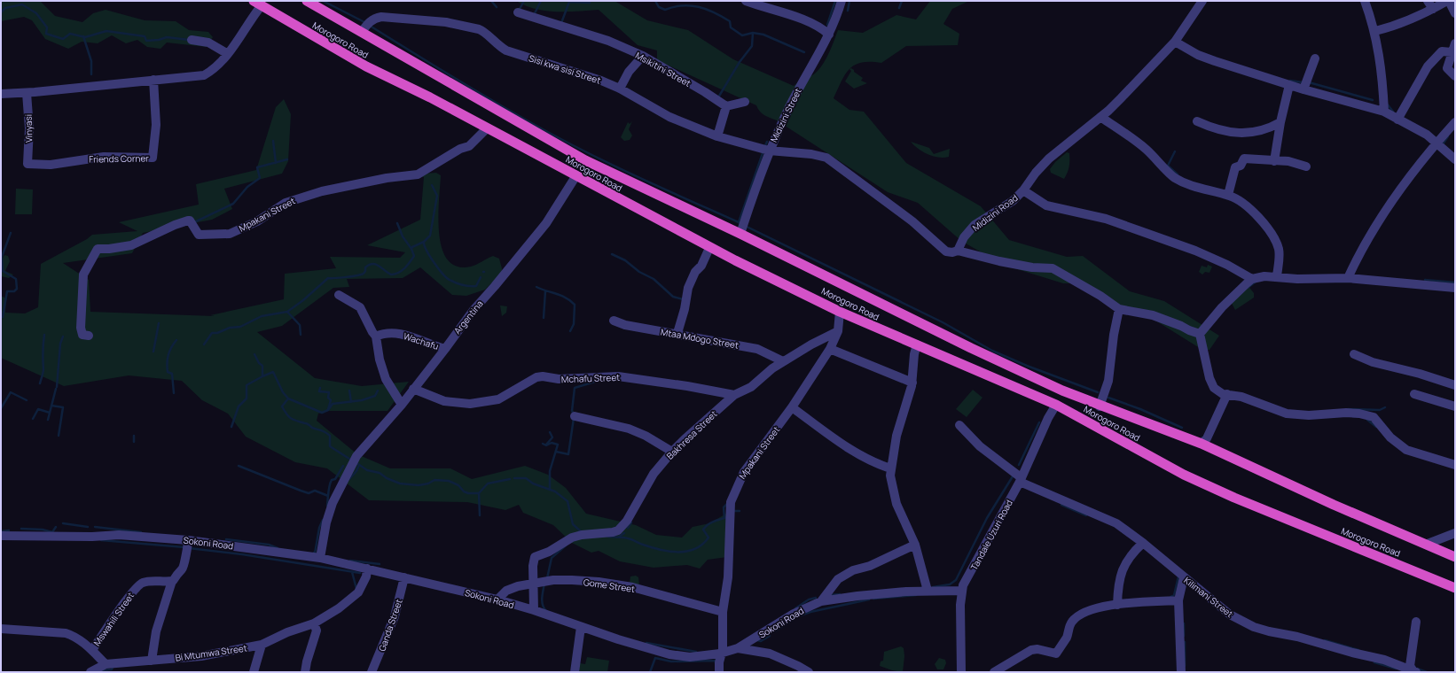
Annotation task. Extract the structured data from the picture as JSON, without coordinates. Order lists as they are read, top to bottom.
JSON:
{
  "streets": {
    "highway": ["Morogoro Road"],
    "street": [
      "Sisi kwa sisi Street",
      "Msikitini Street",
      "Midizini Street",
      "Vinyasi",
      "Friends Corner",
      "Midizini Road",
      "Mpakani Street",
      "Argentina",
      "Mtaa Mdogo Street",
      "Wachafu",
      "Mchafu Street",
      "Bakhresa Street",
      "Tandale Uzuri Road",
      "Sokoni Road",
      "Gome Street",
      "Kilimani Street",
      "Mswahili Street",
      "Ganda Street",
      "Bi Mtumwa Street"
    ]
  },
  "crossings": [
    ["Morogoro Road", "Sisi kwa sisi Street"],
    ["Morogoro Road", "Midizini Street"],
    ["Morogoro Road", "Mpakani Street"],
    ["Morogoro Road", "Argentina"],
    ["Morogoro Road", "Tandale Uzuri Road"],
    ["Sisi kwa sisi Street", "Midizini Street"],
    ["Vinyasi", "Friends Corner"],
    ["Mpakani Street", "Bakhresa Street"],
    ["Mpakani Street", "Sokoni Road"],
    ["Mpakani Street", "Gome Street"],
    ["Argentina", "Wachafu"],
    ["Argentina", "Mchafu Street"],
    ["Argentina", "Sokoni Road"],
    ["Mtaa Mdogo Street", "Bakhresa Street"],
    ["Mchafu Street", "Bakhresa Street"],
    ["Bakhresa Street", "Sokoni Road"],
    ["Bakhresa Street", "Gome Street"],
    ["Tandale Uzuri Road", "Sokoni Road"],
    ["Tandale Uzuri Road", "Kilimani Street"],
    ["Sokoni Road", "Gome Street"],
    ["Sokoni Road", "Ganda Street"],
    ["Sokoni Road", "Bi Mtumwa Street"]
  ]
}
